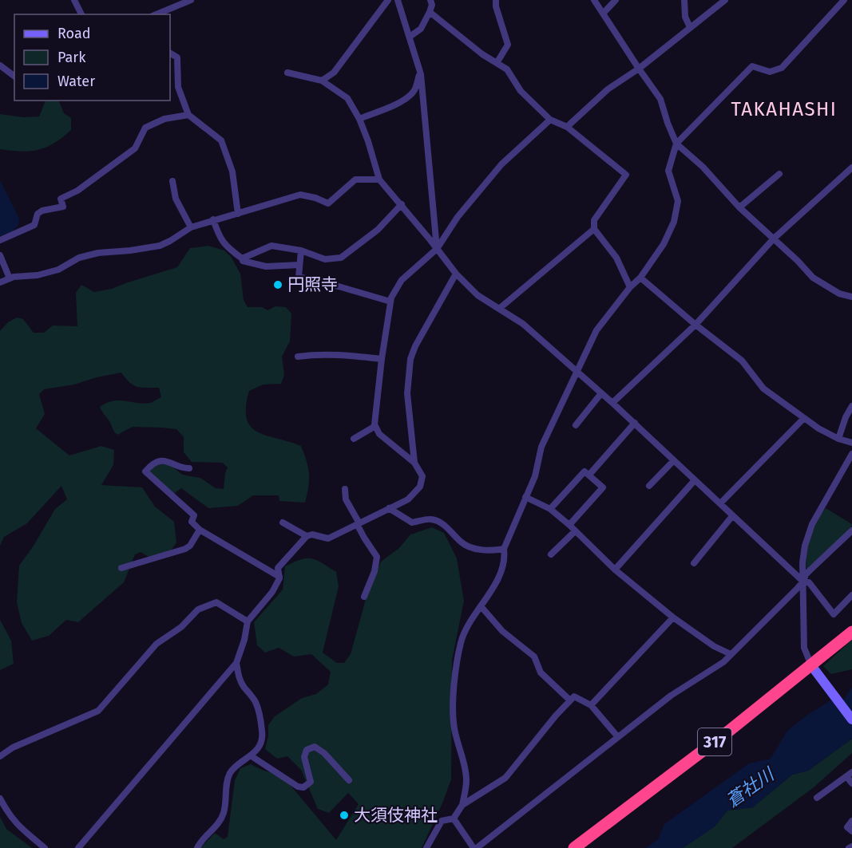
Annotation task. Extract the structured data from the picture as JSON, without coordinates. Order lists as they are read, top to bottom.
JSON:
{
  "streets": {
    "highway": ["317"]
  },
  "districts": ["TAKAHASHI"],
  "water": ["蒼社川"],
  "places": ["円照寺", "大須伎神社"],
  "legend": ["Road", "Park", "Water"]
}
